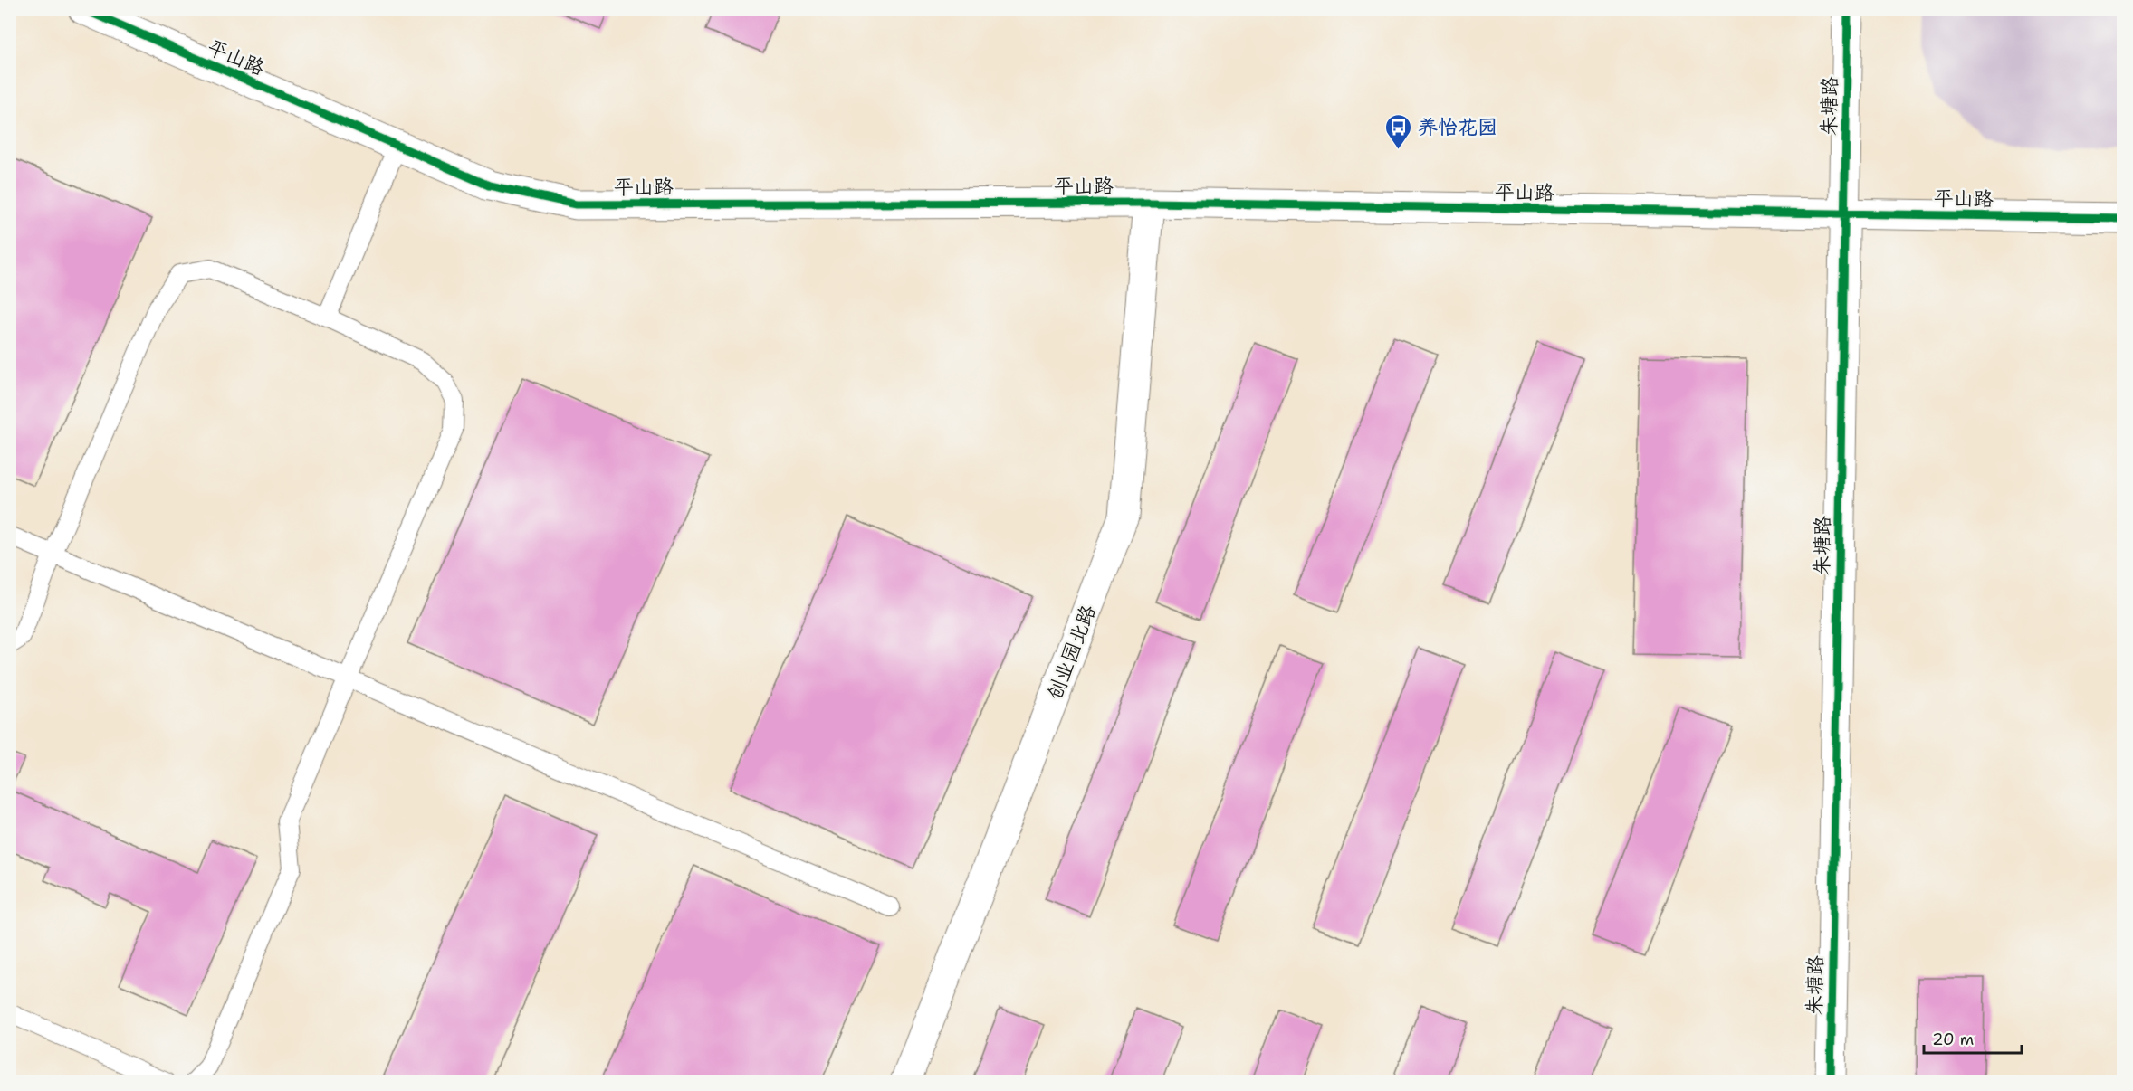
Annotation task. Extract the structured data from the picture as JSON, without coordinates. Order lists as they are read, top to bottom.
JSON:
{
  "streets": {
    "street": ["平山路", "朱塘路", "创业园北路"]
  },
  "crossings": [
    ["平山路", "朱塘路"],
    ["平山路", "创业园北路"]
  ],
  "places": {
    "bus stop": ["养怡花园"]
  },
  "scale_bar": "20 m"
}
